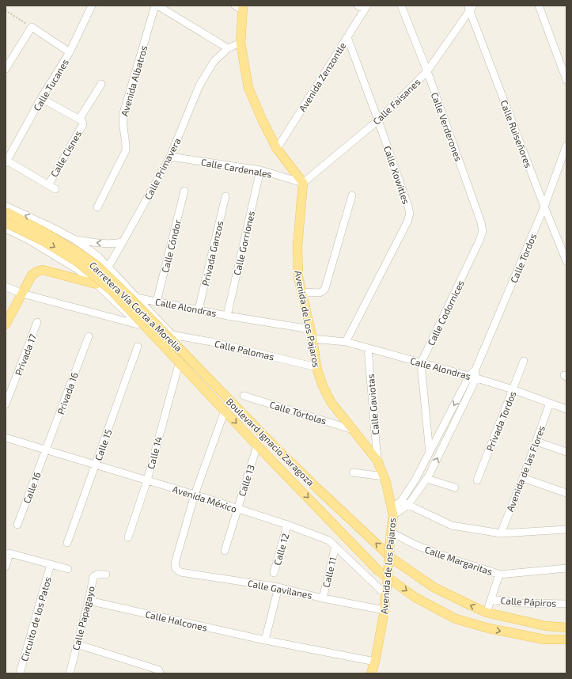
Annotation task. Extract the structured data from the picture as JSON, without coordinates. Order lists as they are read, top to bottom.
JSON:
{
  "streets": {
    "main road": [
      "Carretera Vía Corta a Morelia",
      "Avenida de Los Pajaros",
      "Boulevard Ignacio Zaragoza",
      "Avenida de los Pajaros"
    ],
    "street": [
      "Avenida Zenzontle",
      "Avenida Albatros",
      "Calle Tucanes",
      "Calle Faisanes",
      "Calle Verderones",
      "Calle Ruiseñores",
      "Calle Cisnes",
      "Calle Cardenales",
      "Calle Primavera",
      "Calle Xowitles",
      "Calle Gorriones",
      "Calle Cóndor",
      "Privada Ganzos",
      "Calle Tordos",
      "Calle Alondras",
      "Calle Codornices",
      "Calle Palomas",
      "Privada 17",
      "Privada 16",
      "Calle Gaviotas",
      "Calle Tórtolas",
      "Privada Tordos",
      "Calle 15",
      "Calle 14",
      "Avenida de las Flores",
      "Calle 13",
      "Calle 16",
      "Avenida México",
      "Calle 12",
      "Calle Margaritas",
      "Calle 11",
      "Calle Gavilanes",
      "Calle Pápiros",
      "Calle Papagayo",
      "Circuito de los Patos",
      "Calle Halcones"
    ]
  },
  "crossings": [
    ["Avenida Zenzontle", "Calle Xowitles"],
    ["Calle Tucanes", "Calle Cisnes"],
    ["Calle Faisanes", "Calle Verderones"],
    ["Calle Faisanes", "Calle Ruiseñores"],
    ["Calle Faisanes", "Calle Cardenales"],
    ["Calle Faisanes", "Calle Xowitles"],
    ["Calle Faisanes", "Avenida de Los Pajaros"],
    ["Calle Verderones", "Calle Codornices"],
    ["Calle Ruiseñores", "Calle Tordos"],
    ["Calle Cardenales", "Calle Primavera"],
    ["Calle Cardenales", "Calle Gorriones"],
    ["Calle Cardenales", "Avenida de Los Pajaros"],
    ["Calle Primavera", "Boulevard Ignacio Zaragoza"],
    ["Calle Xowitles", "Calle Alondras"],
    ["Calle Gorriones", "Calle Alondras"],
    ["Calle Cóndor", "Calle Alondras"],
    ["Privada Ganzos", "Calle Alondras"],
    ["Calle Tordos", "Calle Alondras"],
    ["Calle Tordos", "Avenida de los Pajaros"],
    ["Carretera Vía Corta a Morelia", "Boulevard Ignacio Zaragoza"],
    ["Calle Alondras", "Calle Codornices"],
    ["Calle Alondras", "Avenida de Los Pajaros"],
    ["Calle Alondras", "Calle Gaviotas"],
    ["Calle Alondras", "Privada Tordos"],
    ["Calle Alondras", "Boulevard Ignacio Zaragoza"],
    ["Calle Alondras", "Avenida de las Flores"],
    ["Avenida de Los Pajaros", "Calle Palomas"],
    ["Avenida de Los Pajaros", "Calle Tórtolas"],
    ["Avenida de Los Pajaros", "Avenida de los Pajaros"],
    ["Calle Palomas", "Boulevard Ignacio Zaragoza"],
    ["Privada 16", "Calle 16"],
    ["Privada 16", "Avenida México"],
    ["Calle Gaviotas", "Avenida de los Pajaros"],
    ["Calle Tórtolas", "Avenida de los Pajaros"],
    ["Boulevard Ignacio Zaragoza", "Calle 14"],
    ["Boulevard Ignacio Zaragoza", "Calle 13"],
    ["Calle 15", "Avenida México"],
    ["Calle 14", "Avenida México"],
    ["Calle 13", "Avenida México"],
    ["Calle 16", "Avenida México"],
    ["Avenida México", "Calle 12"],
    ["Avenida México", "Avenida de los Pajaros"],
    ["Avenida México", "Calle 11"],
    ["Avenida México", "Calle Gavilanes"],
    ["Calle Margaritas", "Avenida de los Pajaros"],
    ["Avenida de los Pajaros", "Calle Gavilanes"],
    ["Avenida de los Pajaros", "Calle Halcones"],
    ["Calle 11", "Calle Gavilanes"],
    ["Calle Papagayo", "Calle Halcones"]
  ]
}
